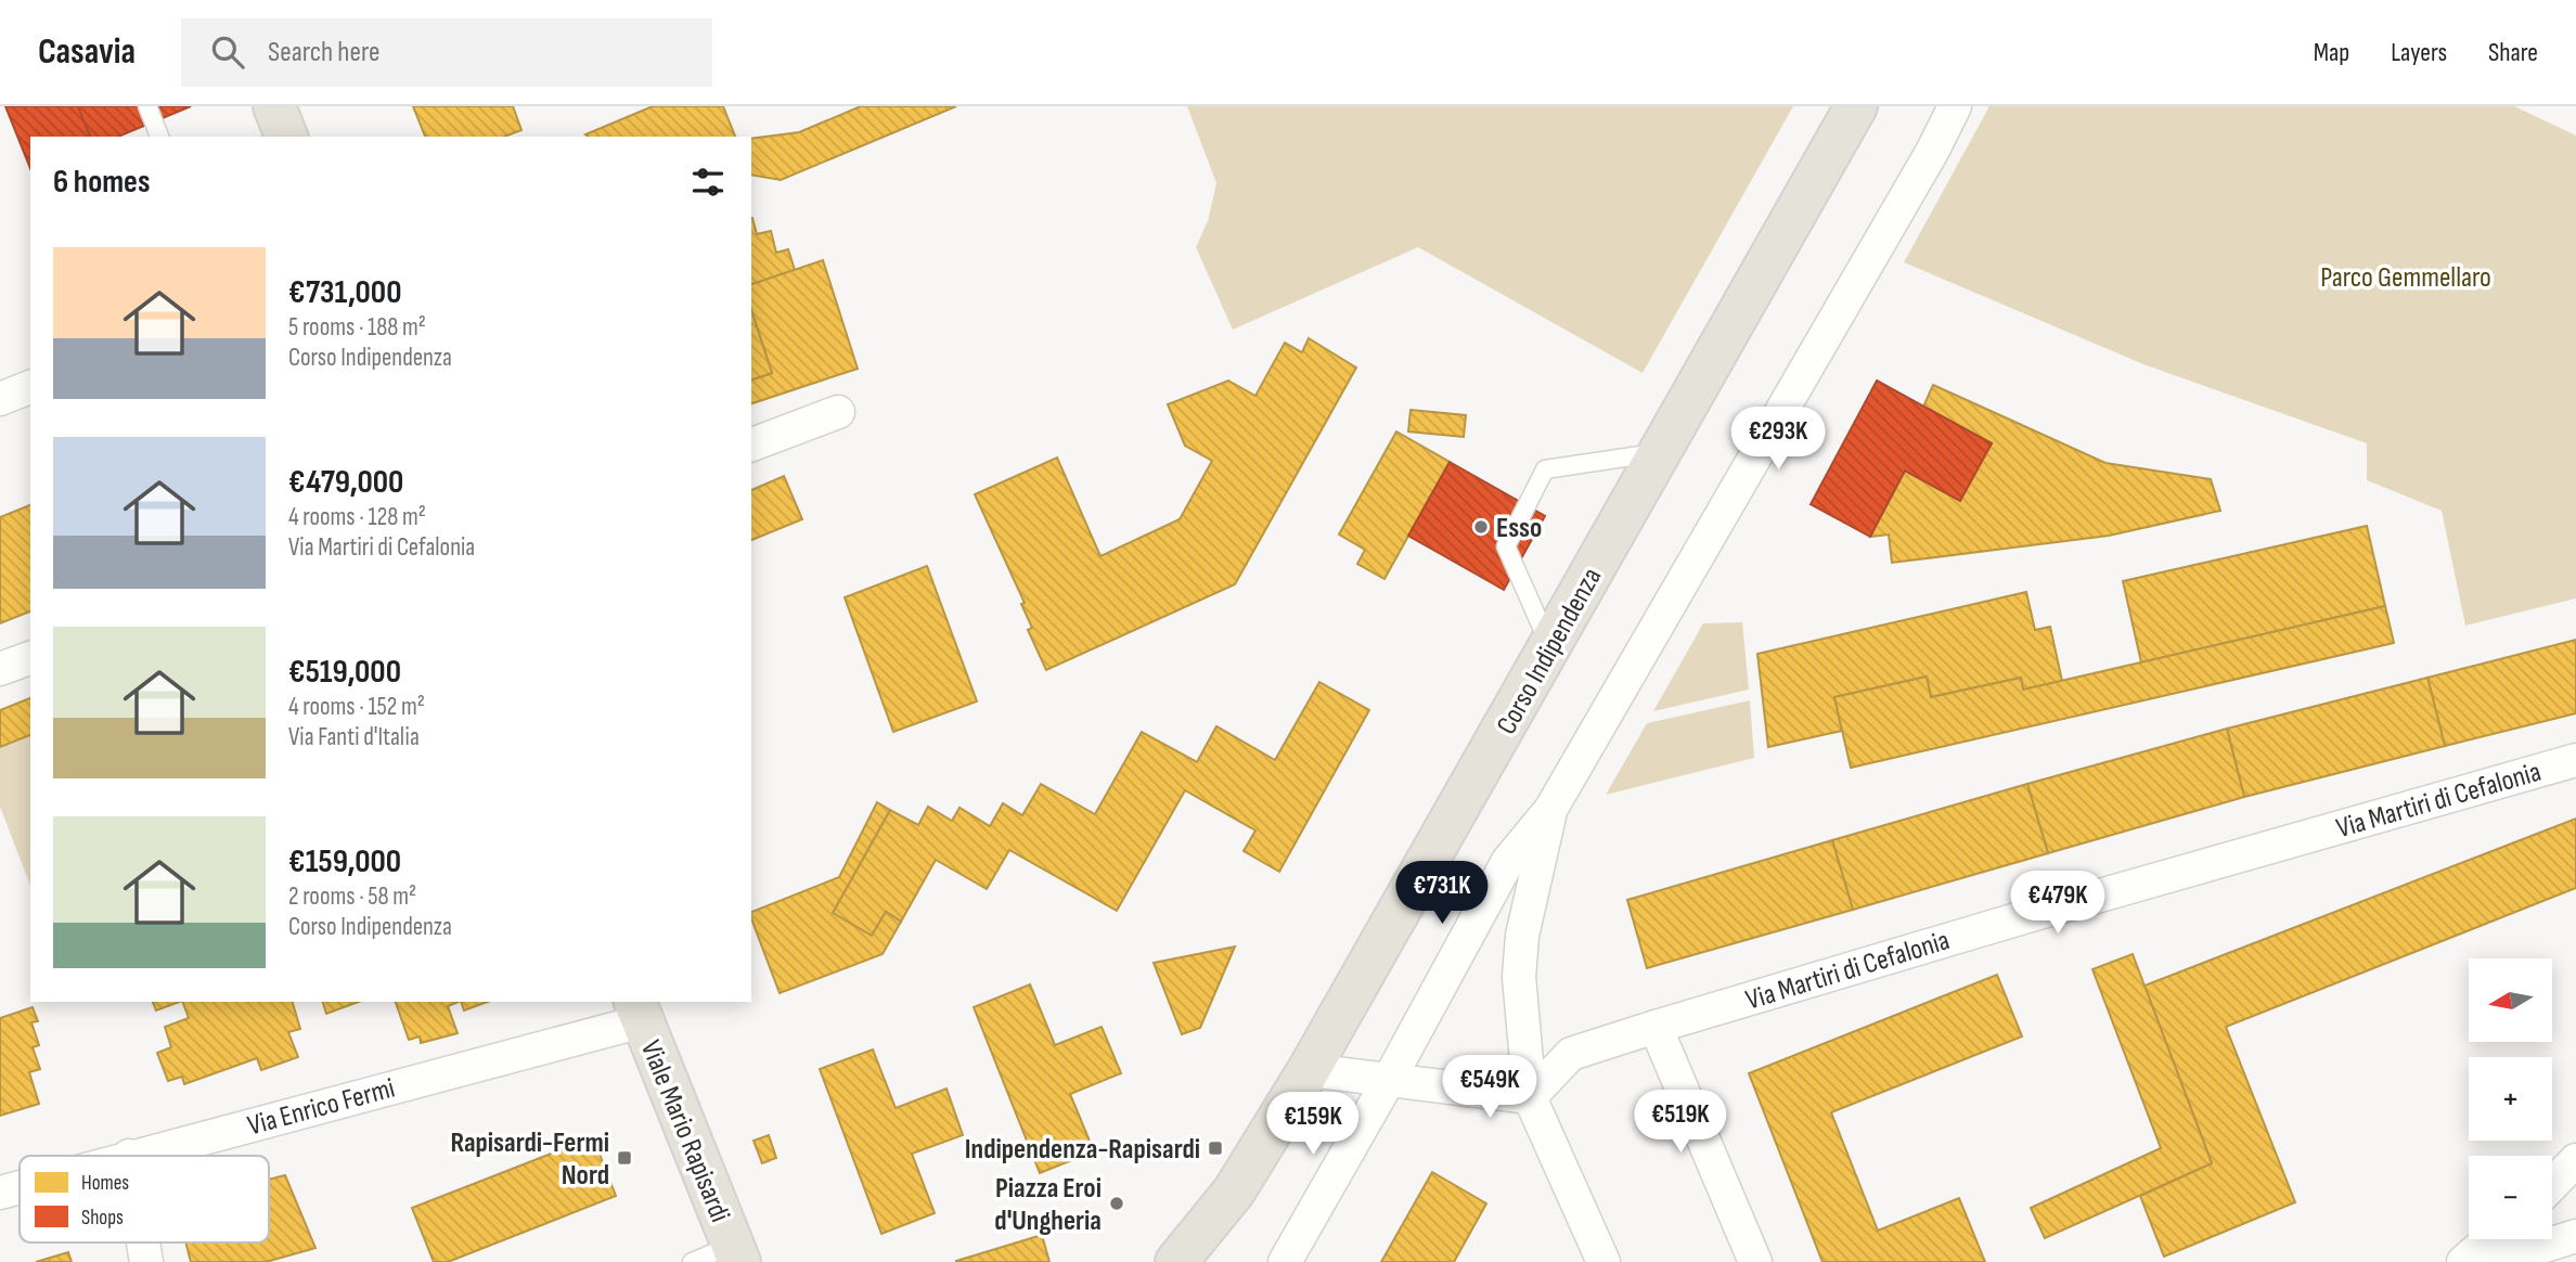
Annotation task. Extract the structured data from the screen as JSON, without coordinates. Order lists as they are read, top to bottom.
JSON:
{
  "streets": {
    "main road": ["Corso Indipendenza", "Viale Mario Rapisardi"],
    "street": ["Via Martiri di Cefalonia", "Via Enrico Fermi"]
  },
  "crossings": [
    ["Via Enrico Fermi", "Viale Mario Rapisardi"]
  ],
  "parks": ["Parco Gemmellaro"],
  "places": {
    "other": ["Esso", "Piazza Eroi d'Ungheria"],
    "transit": ["Indipendenza-Rapisardi", "Rapisardi-Fermi Nord"]
  },
  "legend": ["Homes", "Shops"],
  "north": "left",
  "page": {
    "header": "Casavia",
    "search": "Search here",
    "nav": ["Map", "Layers", "Share"],
    "heading": "6 homes",
    "list": [
      {
        "name": "€731,000",
        "note": "5 rooms · 188 m² · Corso Indipendenza"
      },
      {
        "name": "€479,000",
        "note": "4 rooms · 128 m² · Via Martiri di Cefalonia"
      },
      {
        "name": "€519,000",
        "note": "4 rooms · 152 m² · Via Fanti d'Italia"
      },
      {
        "name": "€159,000",
        "note": "2 rooms · 58 m² · Corso Indipendenza"
      }
    ],
    "price": [
      "€293K",
      "€731K",
      "€479K",
      "€549K",
      "€519K",
      "€159K"
    ],
    "map_buttons": ["+", "−"]
  }
}
